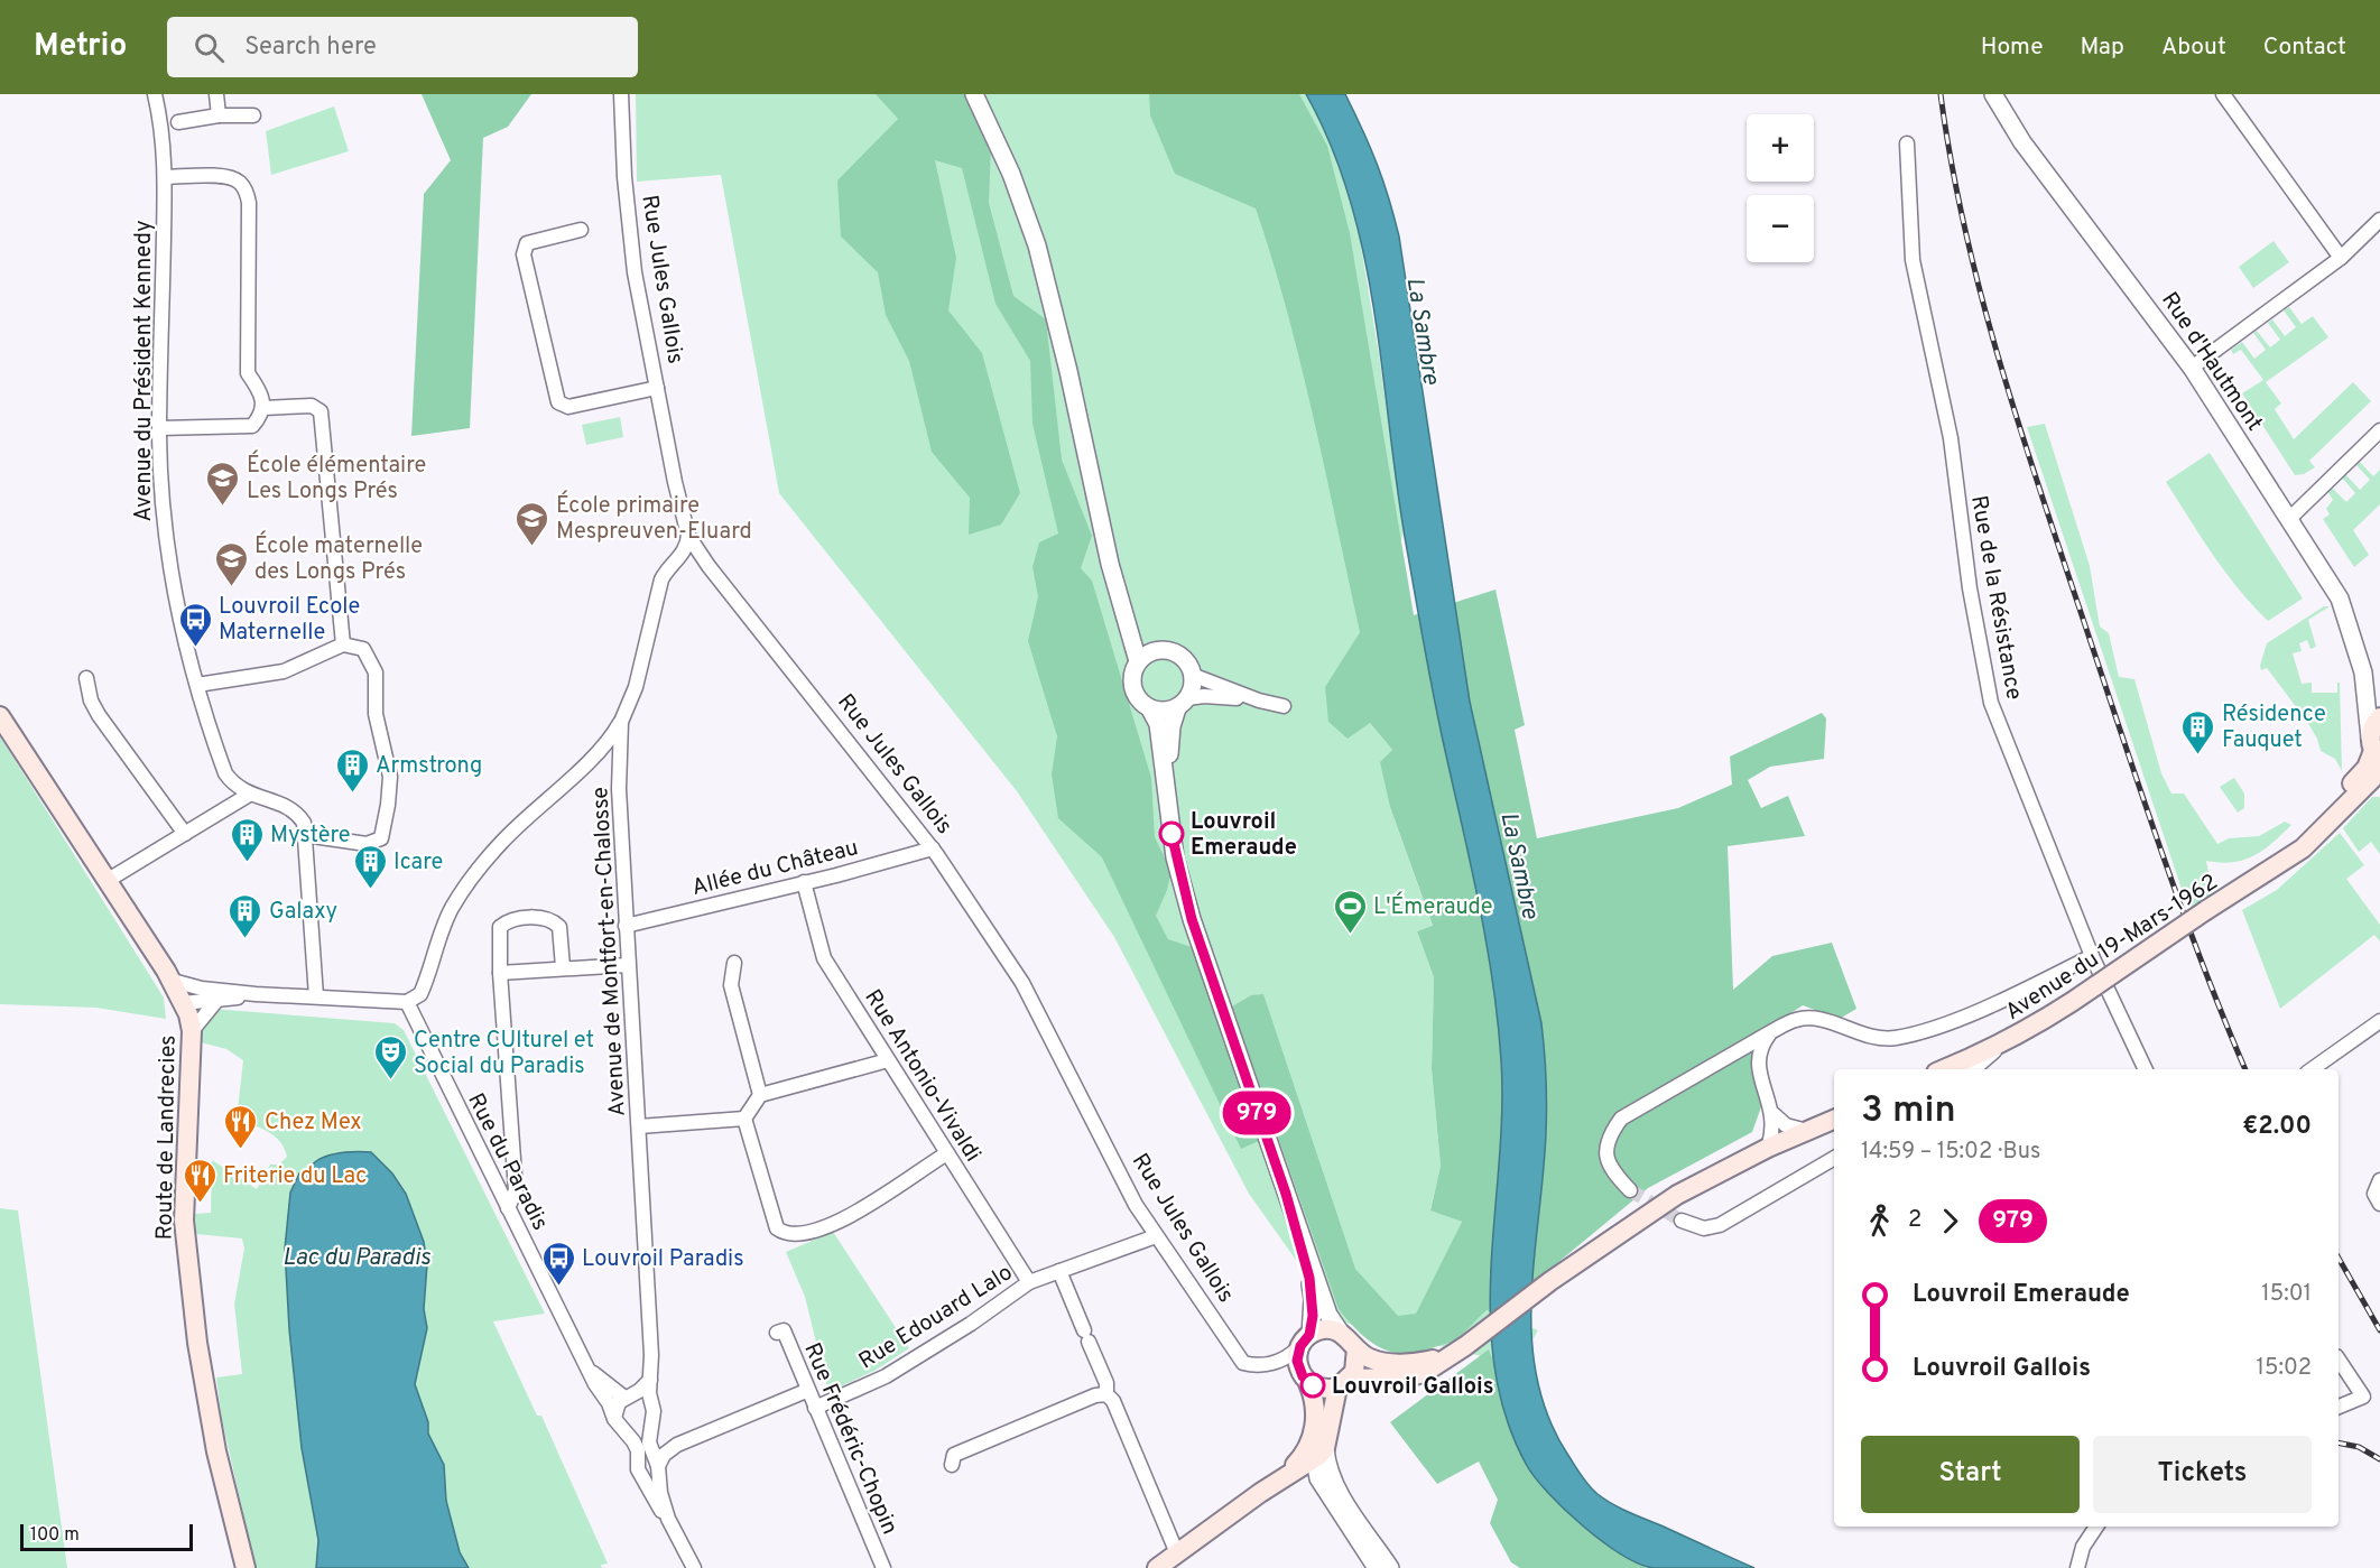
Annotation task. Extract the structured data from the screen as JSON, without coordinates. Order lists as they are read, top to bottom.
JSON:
{
  "streets": {
    "main road": ["Avenue du 19-Mars-1962", "Route de Landrecies"],
    "street": [
      "Rue Jules Gallois",
      "Rue d'Hautmont",
      "Avenue du Président Kennedy",
      "Rue de la Résistance",
      "Allée du Château",
      "Avenue de Montfort-en-Chalosse",
      "Rue Antonio-Vivaldi",
      "Rue du Paradis",
      "Rue Edouard Lalo",
      "Rue Frédéric-Chopin"
    ]
  },
  "crossings": [
    ["Rue Jules Gallois", "Allée du Château"],
    ["Rue Jules Gallois", "Avenue de Montfort-en-Chalosse"],
    ["Rue Jules Gallois", "Rue Edouard Lalo"],
    ["Allée du Château", "Avenue de Montfort-en-Chalosse"],
    ["Allée du Château", "Rue Antonio-Vivaldi"],
    ["Avenue de Montfort-en-Chalosse", "Rue du Paradis"],
    ["Rue Antonio-Vivaldi", "Rue Edouard Lalo"],
    ["Rue Edouard Lalo", "Rue Frédéric-Chopin"]
  ],
  "water": ["La Sambre", "Lac du Paradis"],
  "places": {
    "school or university": ["École élémentaire Les Longs Prés", "École primaire Mespreuven-Eluard", "École maternelle des Longs Prés"],
    "bus stop": ["Louvroil Ecole Maternelle", "Louvroil Paradis"],
    "building": [
      "Résidence Fauquet",
      "Armstrong",
      "Mystère",
      "Icare",
      "Galaxy"
    ],
    "other": ["Louvroil Emeraude", "Louvroil Gallois"],
    "sports": ["L'Émeraude"],
    "theatre": ["Centre CUlturel et Social du Paradis"],
    "restaurant": ["Chez Mex", "Friterie du Lac"]
  },
  "lines": ["bus line 979"],
  "scale_bar": "100 m",
  "page": {
    "header": "Metrio",
    "search": "Search here",
    "nav": [
      "Home",
      "Map",
      "About",
      "Contact"
    ],
    "on_map": "979",
    "map_buttons": ["+", "−"],
    "heading": ["3 min", "14:59 – 15:02 · Bus", "€2.00"],
    "legs": ["2", "979"],
    "list": [
      {
        "name": "Louvroil Emeraude",
        "value": "15:01"
      },
      {
        "name": "Louvroil Gallois",
        "value": "15:02"
      }
    ],
    "buttons": ["Start", "Tickets"],
    "scale": "100 m"
  }
}
